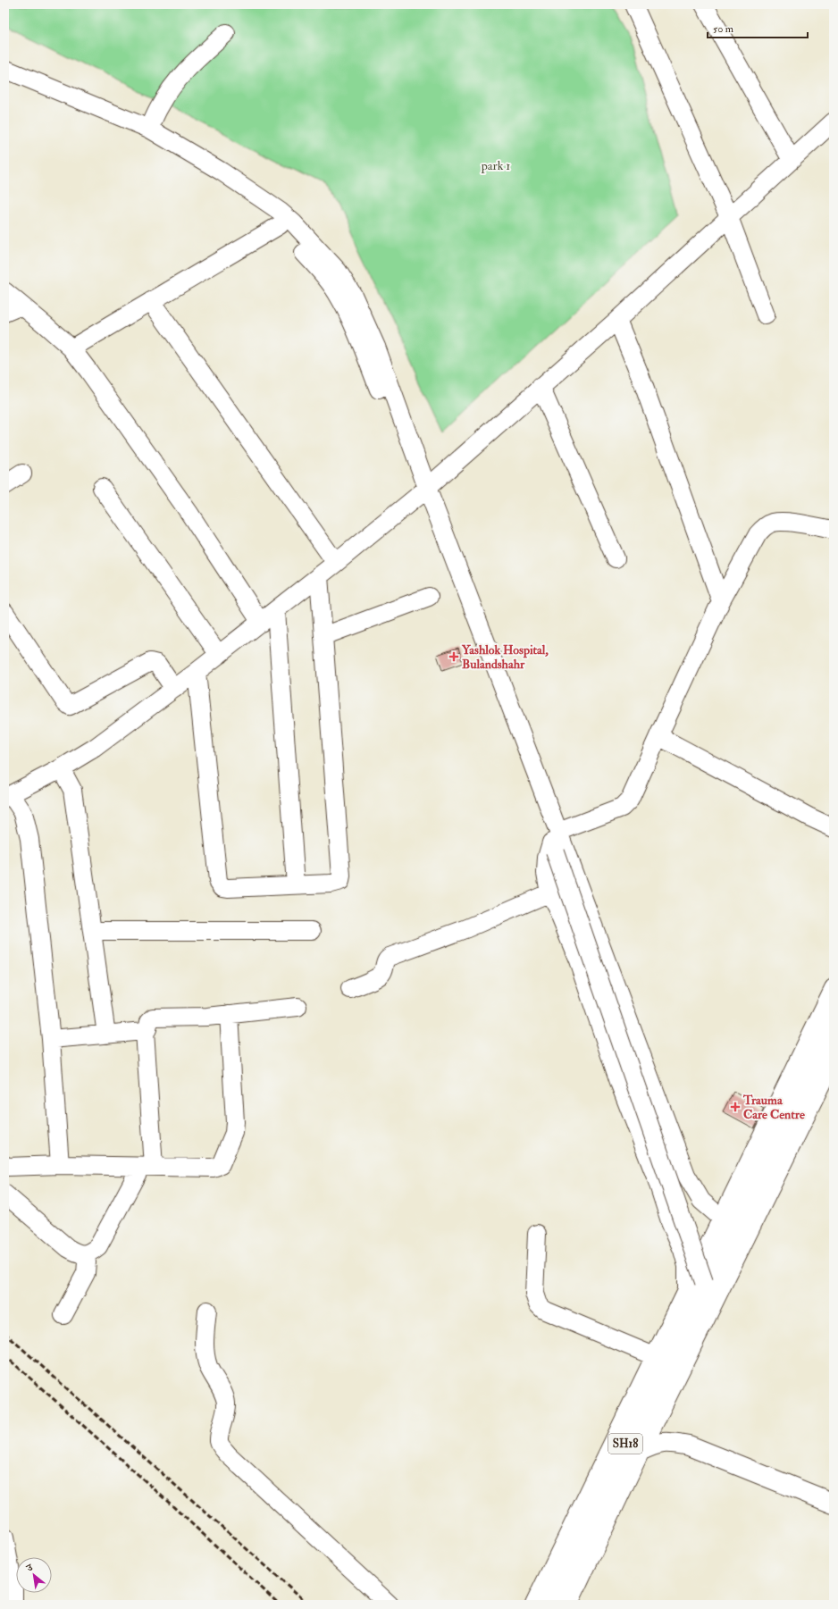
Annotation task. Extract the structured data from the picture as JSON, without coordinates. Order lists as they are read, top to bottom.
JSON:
{
  "streets": {
    "main road": ["SH18"]
  },
  "parks": ["park 1"],
  "places": {
    "health": ["Yashlok Hospital, Bulandshahr", "Trauma Care Centre"]
  },
  "scale_bar": "50 m",
  "north": "top left"
}
